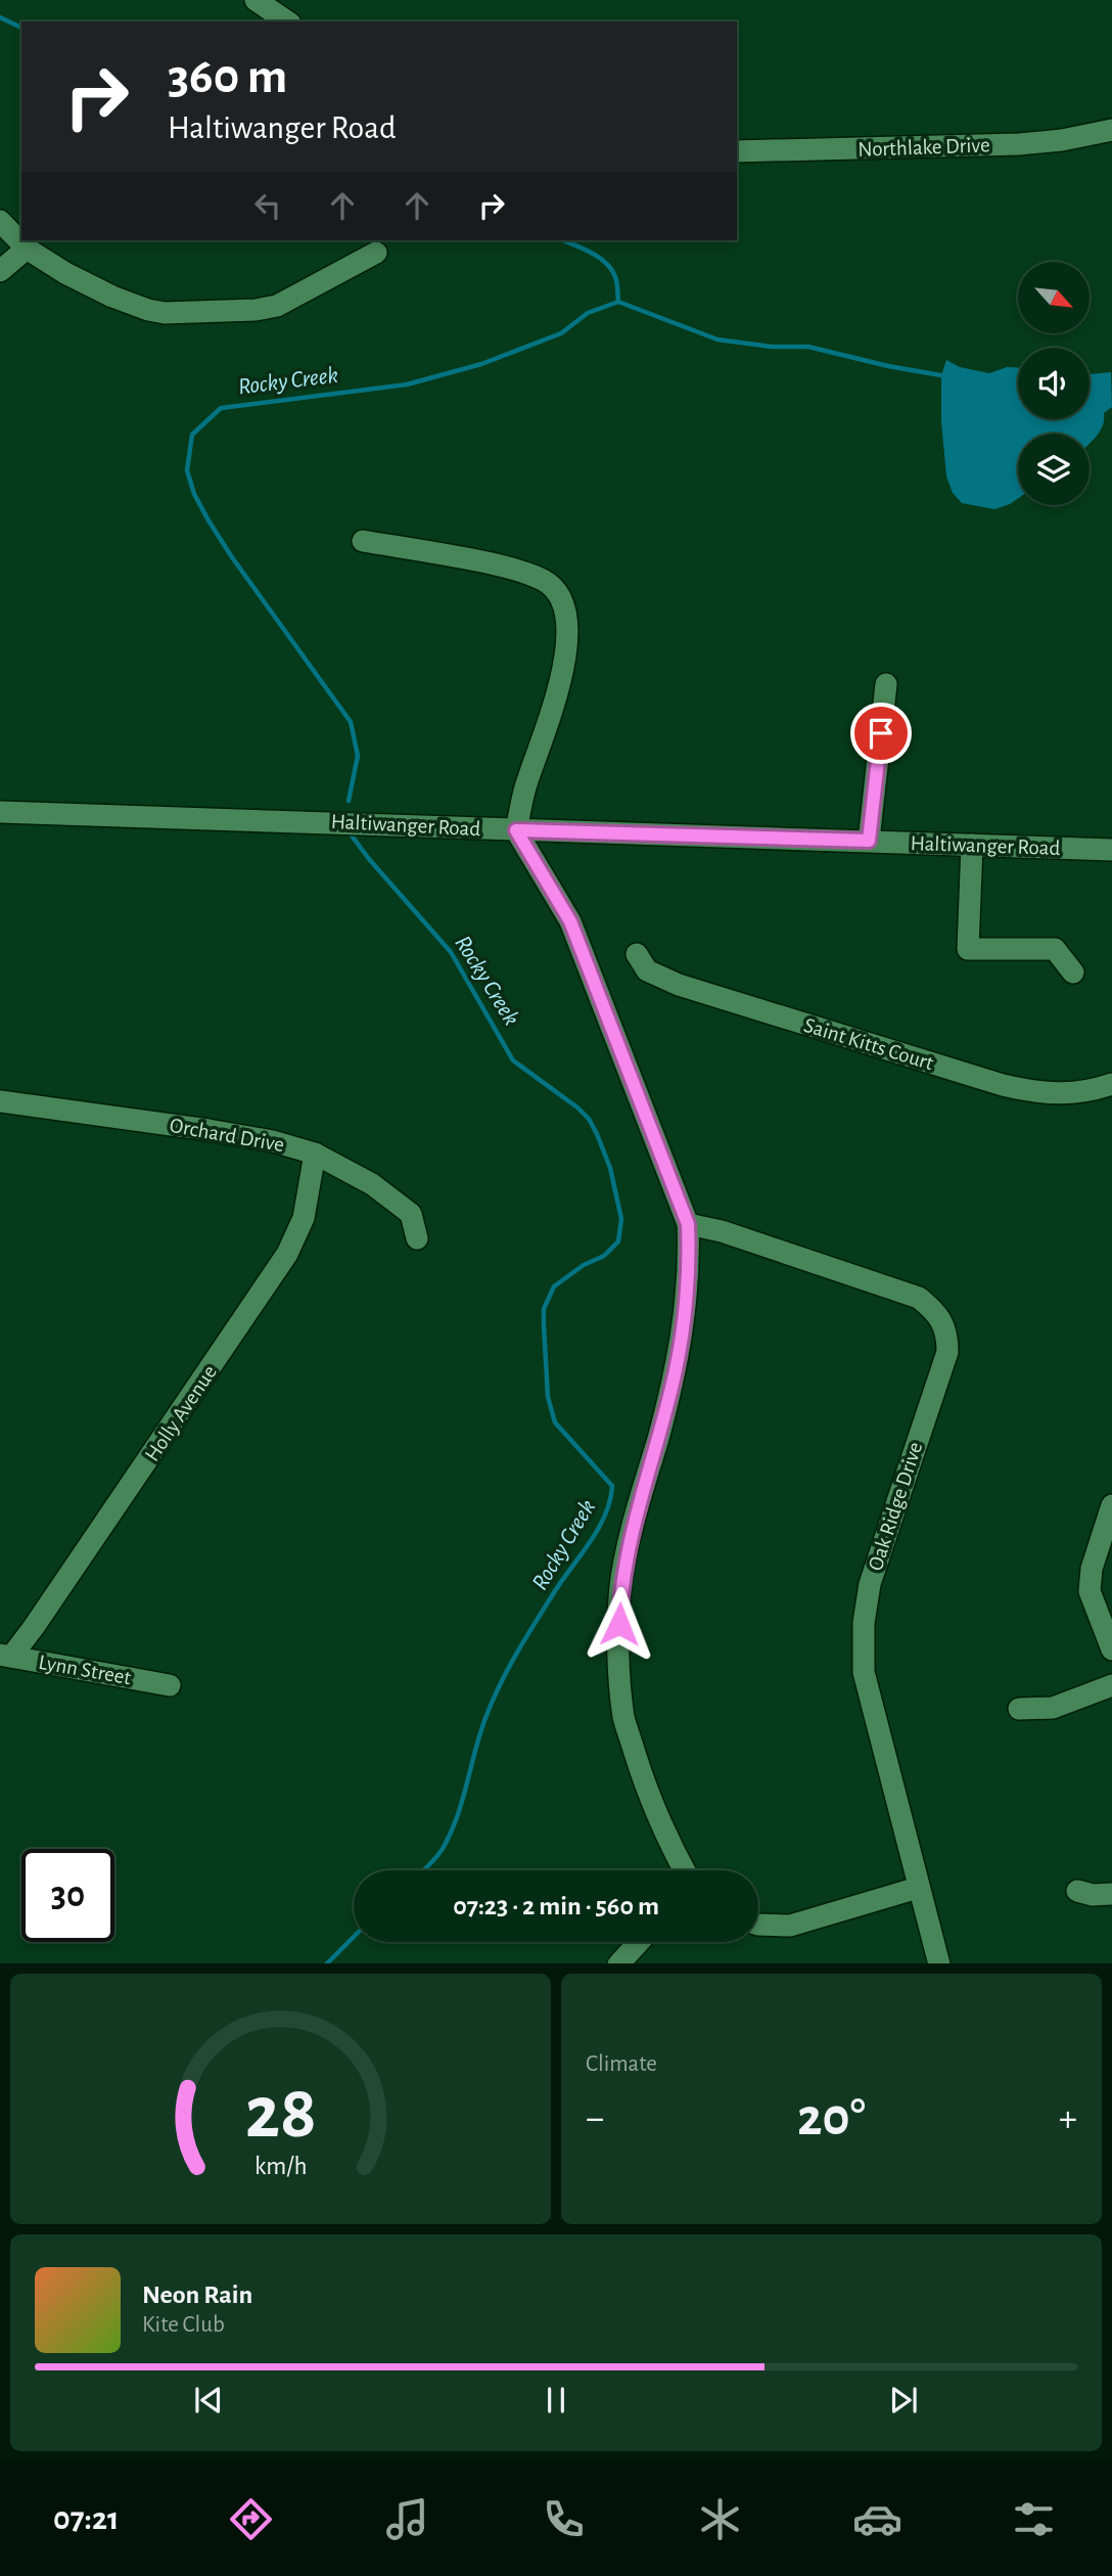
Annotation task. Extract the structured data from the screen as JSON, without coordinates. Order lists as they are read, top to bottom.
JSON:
{
  "streets": {
    "street": [
      "Northlake Drive",
      "Haltiwanger Road",
      "Saint Kitts Court",
      "Orchard Drive",
      "Holly Avenue",
      "Oak Ridge Drive",
      "Lynn Street"
    ]
  },
  "crossings": [
    ["Orchard Drive", "Holly Avenue"],
    ["Holly Avenue", "Lynn Street"]
  ],
  "water": ["Rocky Creek"],
  "north": "bottom right",
  "page": {
    "turn": ["360 m", "Haltiwanger Road"],
    "limit": "30",
    "trip": "07:23 · 2 min · 560 m",
    "tile": "Climate",
    "heat": ["−", "20°", "+"],
    "song": ["Neon Rain", "Kite Club"],
    "tabs": "07:21",
    "gauge": ["28", "km/h"]
  }
}
